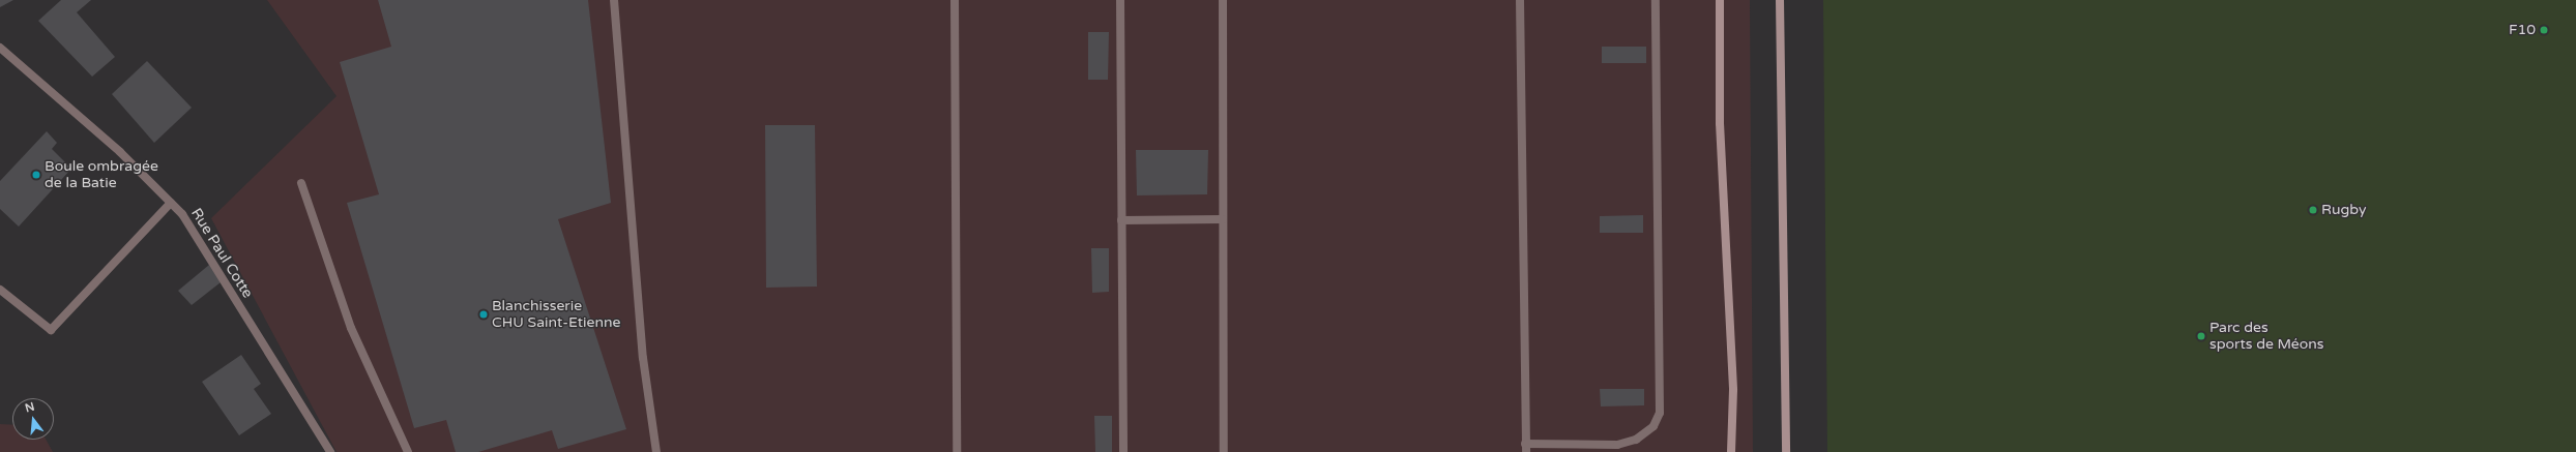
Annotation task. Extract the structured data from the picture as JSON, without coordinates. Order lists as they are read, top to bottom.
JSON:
{
  "streets": {
    "street": ["Rue Paul Cotte"]
  },
  "places": [
    "F10",
    "Boule ombragée de la Batie",
    "Rugby",
    "Blanchisserie CHU Saint-Etienne",
    "Parc des sports de Méons"
  ],
  "north": "top"
}
